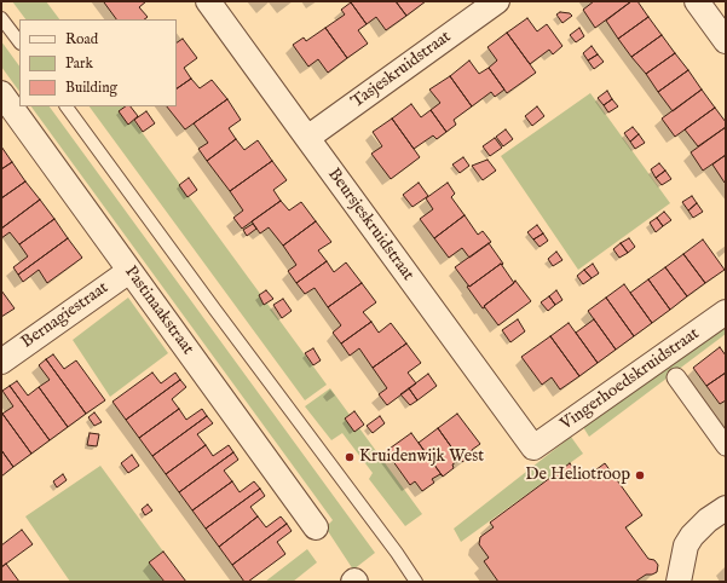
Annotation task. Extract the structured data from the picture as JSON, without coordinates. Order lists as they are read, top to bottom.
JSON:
{
  "streets": {
    "street": [
      "Tasjeskruidstraat",
      "Beursjeskruidstraat",
      "Pastinaakstraat",
      "Bernagiestraat",
      "Vingerhoedskruidstraat"
    ]
  },
  "crossings": [
    ["Tasjeskruidstraat", "Beursjeskruidstraat"],
    ["Beursjeskruidstraat", "Vingerhoedskruidstraat"],
    ["Pastinaakstraat", "Bernagiestraat"]
  ],
  "places": ["Kruidenwijk West", "De Heliotroop"],
  "legend": ["Road", "Park", "Building"]
}
